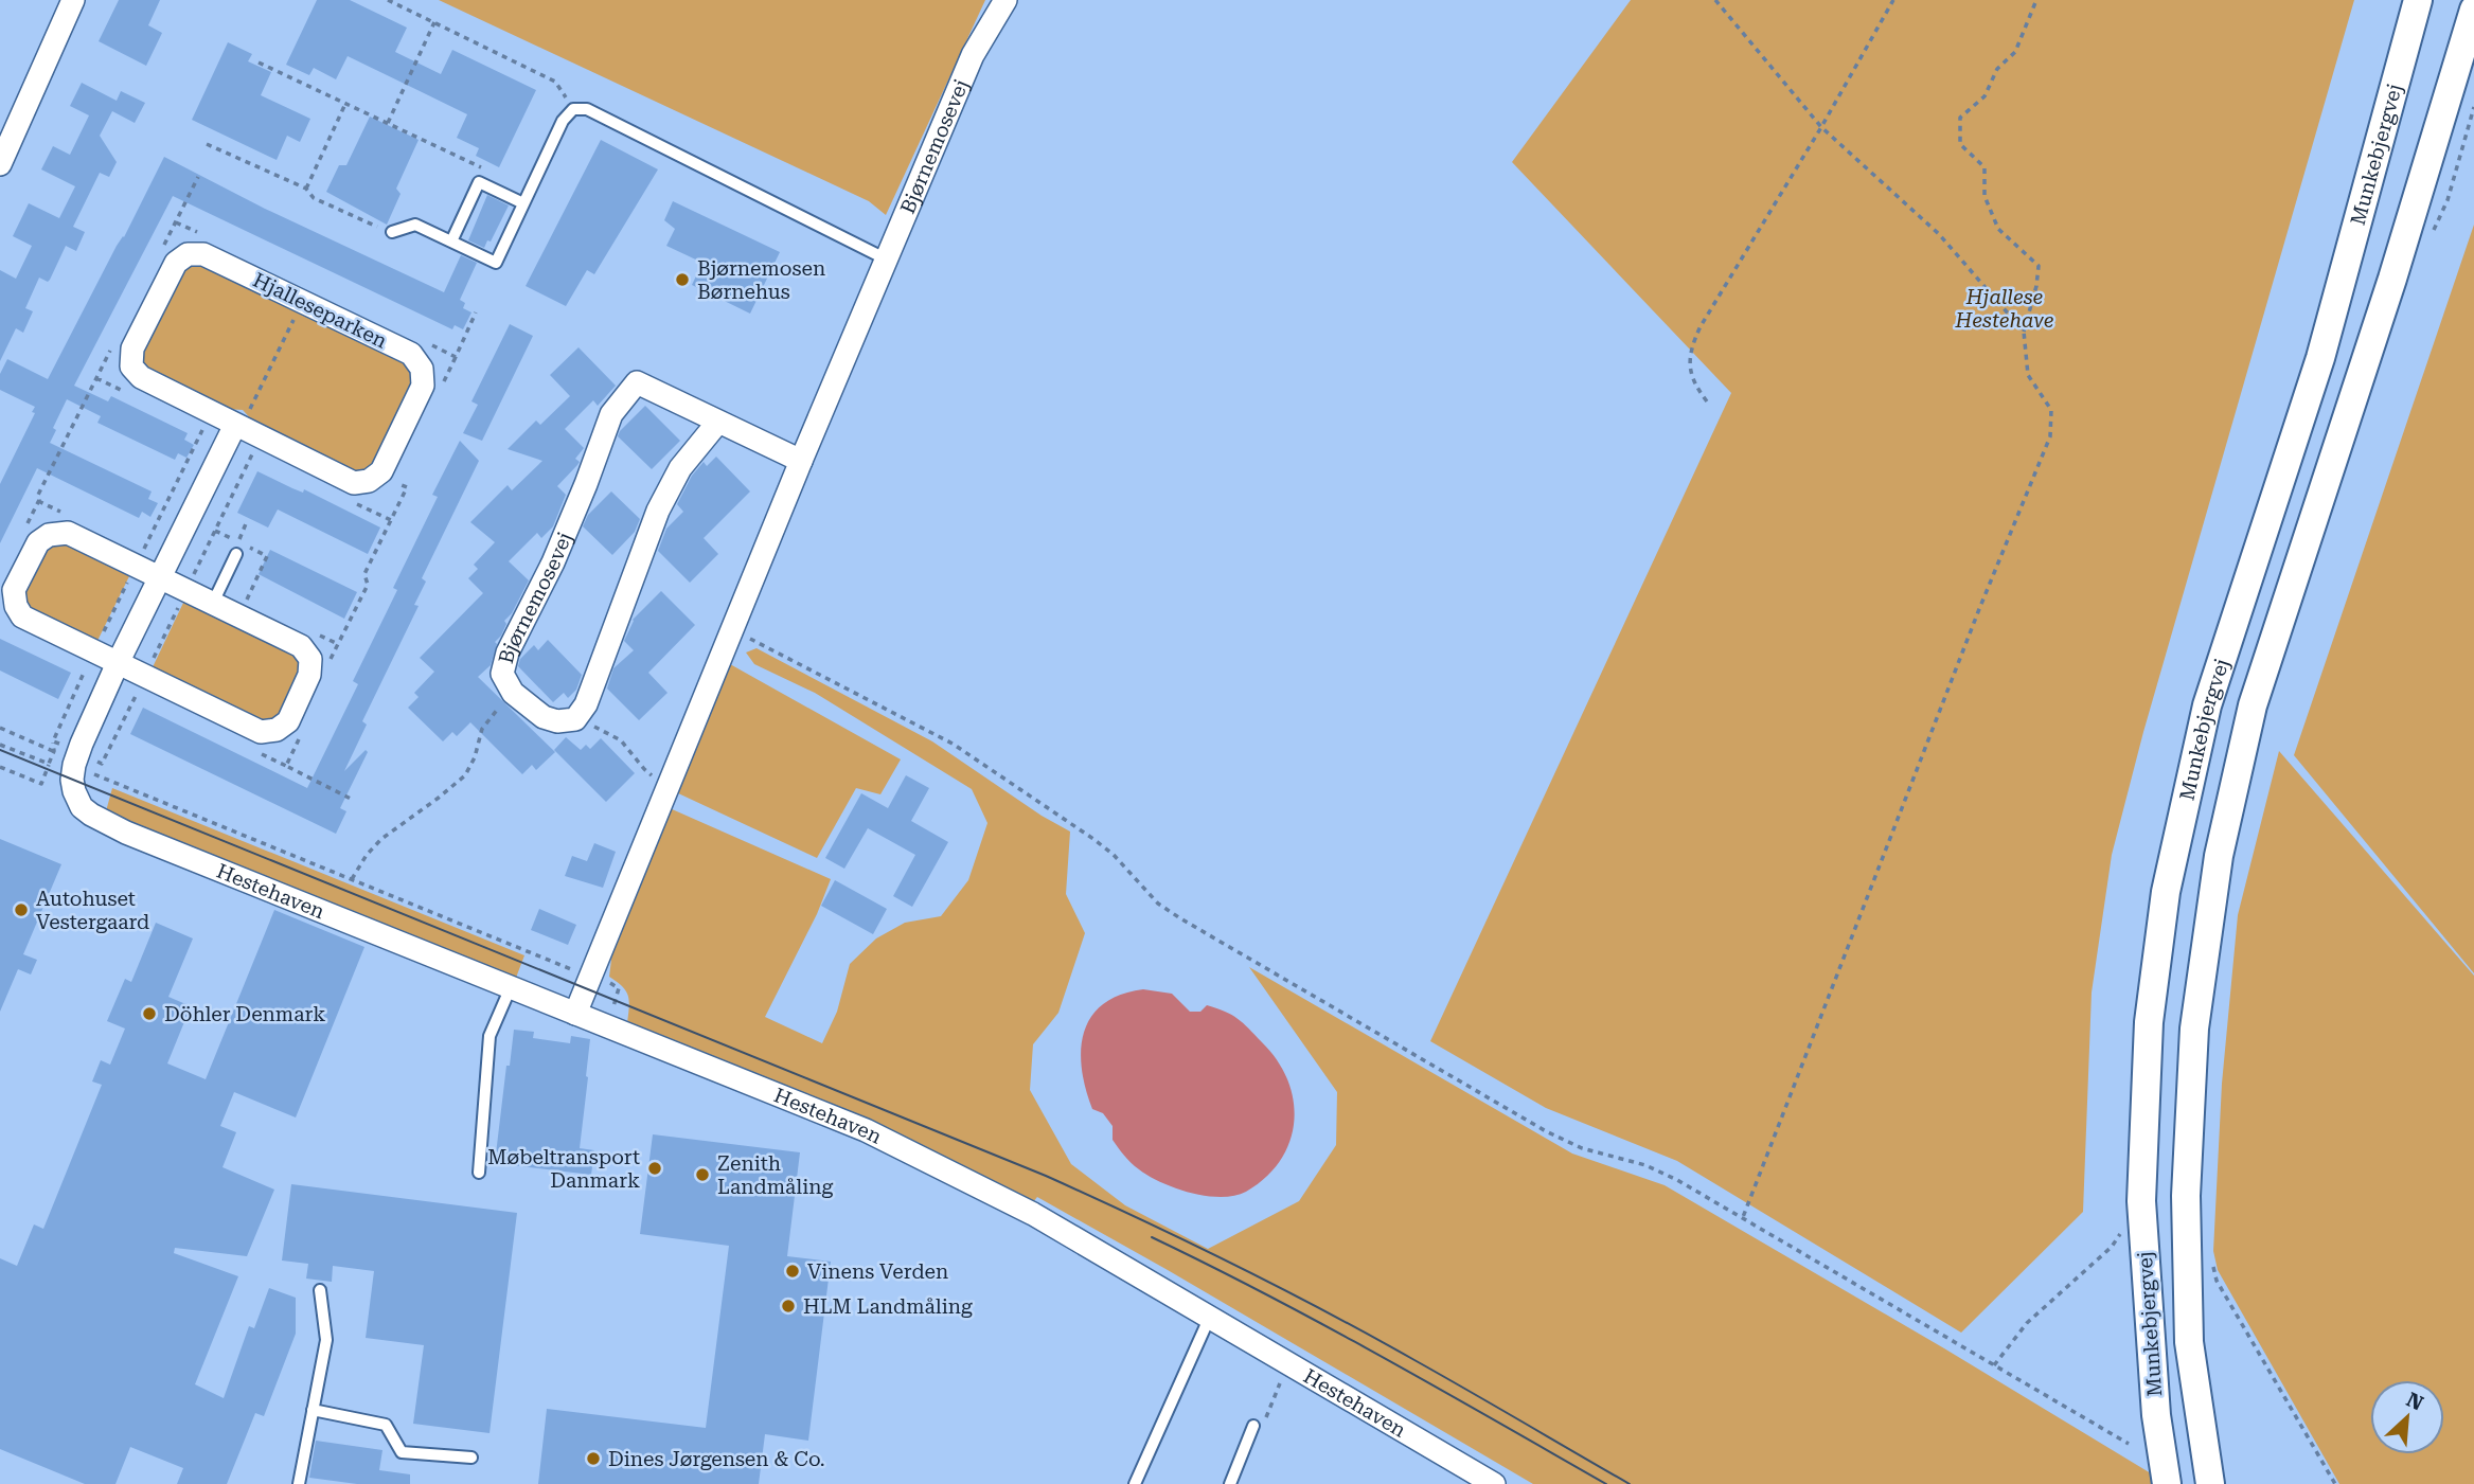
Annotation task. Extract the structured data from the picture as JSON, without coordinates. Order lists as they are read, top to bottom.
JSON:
{
  "streets": {
    "street": [
      "Bjørnemosevej",
      "Munkebjergvej",
      "Hjalleseparken",
      "Hestehaven"
    ]
  },
  "crossings": [
    ["Bjørnemosevej", "Hestehaven"]
  ],
  "parks": ["Hjallese Hestehave"],
  "places": [
    "Bjørnemosen Børnehus",
    "Autohuset Vestergaard",
    "Döhler Denmark",
    "Møbeltransport Danmark",
    "Zenith Landmåling",
    "Vinens Verden",
    "HLM Landmåling",
    "Dines Jørgensen & Co."
  ],
  "north": "top right"
}
